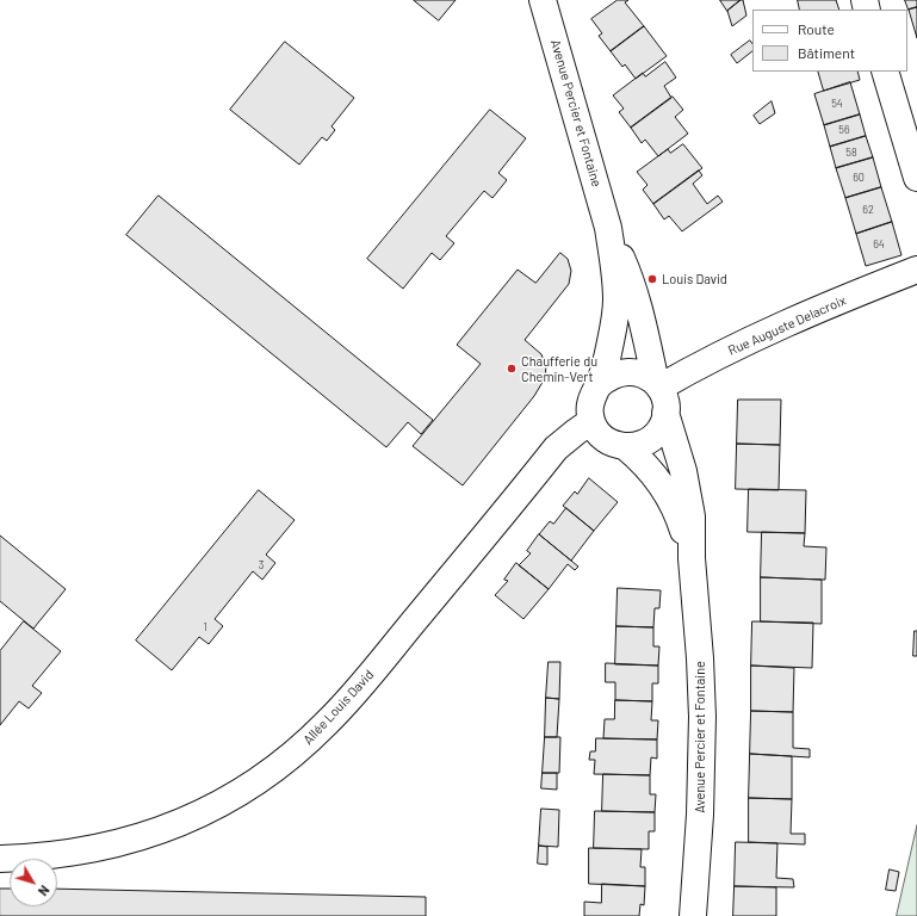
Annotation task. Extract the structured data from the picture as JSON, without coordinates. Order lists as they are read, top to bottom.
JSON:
{
  "streets": {
    "street": ["Avenue Percier et Fontaine", "Rue Auguste Delacroix", "Allée Louis David"]
  },
  "crossings": [
    ["Avenue Percier et Fontaine", "Rue Auguste Delacroix"],
    ["Avenue Percier et Fontaine", "Allée Louis David"],
    ["Rue Auguste Delacroix", "Allée Louis David"]
  ],
  "places": ["Louis David", "Chaufferie du Chemin-Vert"],
  "house_numbers": [
    "54",
    "56",
    "58",
    "60",
    "62",
    "64",
    "3",
    "1"
  ],
  "legend": ["Route", "Bâtiment"],
  "north": "bottom right"
}
